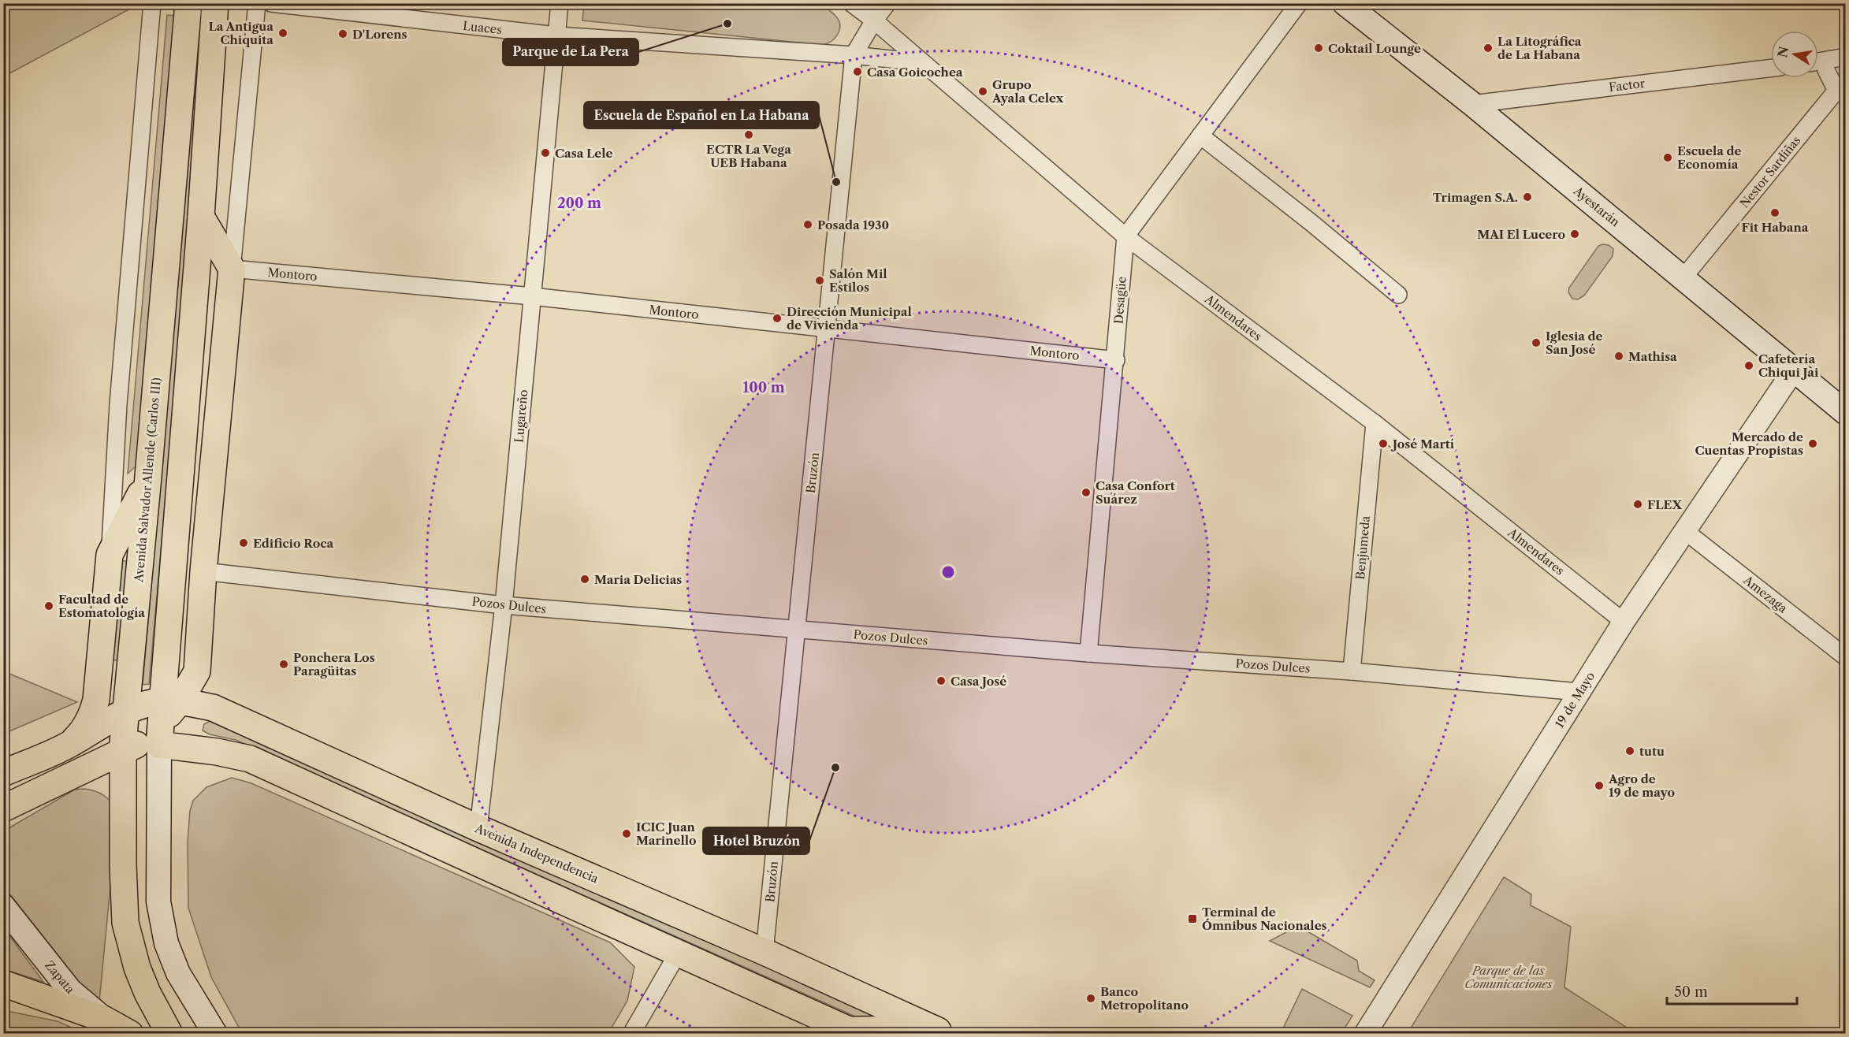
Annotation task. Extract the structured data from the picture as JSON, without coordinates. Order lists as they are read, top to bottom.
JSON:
{
  "streets": {
    "main road": [
      "Ayestarán",
      "Avenida Salvador Allende (Carlos III)",
      "Avenida Independencia",
      "Zapata"
    ],
    "street": [
      "Luaces",
      "Factor",
      "Nestor Sardiñas",
      "Montoro",
      "Desagüe",
      "Almendares",
      "Lugareño",
      "Bruzón",
      "Benjumeda",
      "Amezaga",
      "Pozos Dulces",
      "19 de Mayo"
    ]
  },
  "crossings": [
    ["Luaces", "Almendares"],
    ["Luaces", "Lugareño"],
    ["Luaces", "Bruzón"],
    ["Factor", "Ayestarán"],
    ["Nestor Sardiñas", "Ayestarán"],
    ["Ayestarán", "19 de Mayo"],
    ["Montoro", "Desagüe"],
    ["Montoro", "Lugareño"],
    ["Montoro", "Bruzón"],
    ["Desagüe", "Almendares"],
    ["Desagüe", "Pozos Dulces"],
    ["Almendares", "Bruzón"],
    ["Almendares", "Benjumeda"],
    ["Almendares", "19 de Mayo"],
    ["Lugareño", "Pozos Dulces"],
    ["Lugareño", "Avenida Independencia"],
    ["Bruzón", "Pozos Dulces"],
    ["Bruzón", "Avenida Independencia"],
    ["Avenida Salvador Allende (Carlos III)", "Avenida Independencia"],
    ["Benjumeda", "Pozos Dulces"],
    ["Amezaga", "19 de Mayo"],
    ["Pozos Dulces", "19 de Mayo"]
  ],
  "parks": ["Parque de las Comunicaciones"],
  "places": {
    "other": [
      "Parque de La Pera",
      "La Antigua Chiquita",
      "D'Lorens",
      "Coktail Lounge",
      "La Litográfica de La Habana",
      "Casa Goicochea",
      "Grupo Ayala Celex",
      "ECTR La Vega UEB Habana",
      "Casa Lele",
      "Escuela de Economía",
      "Escuela de Español en La Habana",
      "Trimagen S.A.",
      "Fit Habana",
      "Posada 1930",
      "MAI El Lucero",
      "Salón Mil Estilos",
      "Dirección Municipal de Vivienda",
      "Iglesia de San José",
      "Mathisa",
      "Cafetería Chiqui Jai",
      "José Martí",
      "Mercado de Cuentas Propistas",
      "Casa Confort Suárez",
      "FLEX",
      "Edificio Roca",
      "Maria Delicias",
      "Facultad de Estomatología",
      "Ponchera Los Paragüitas",
      "Casa José",
      "tutu",
      "Hotel Bruzón",
      "Agro de 19 de mayo",
      "ICIC Juan Marinello",
      "Banco Metropolitano"
    ],
    "transit": ["Terminal de Ómnibus Nacionales"]
  },
  "scale_bar": "50 m",
  "north": "left",
  "rings": ["200 m", "100 m"]
}
